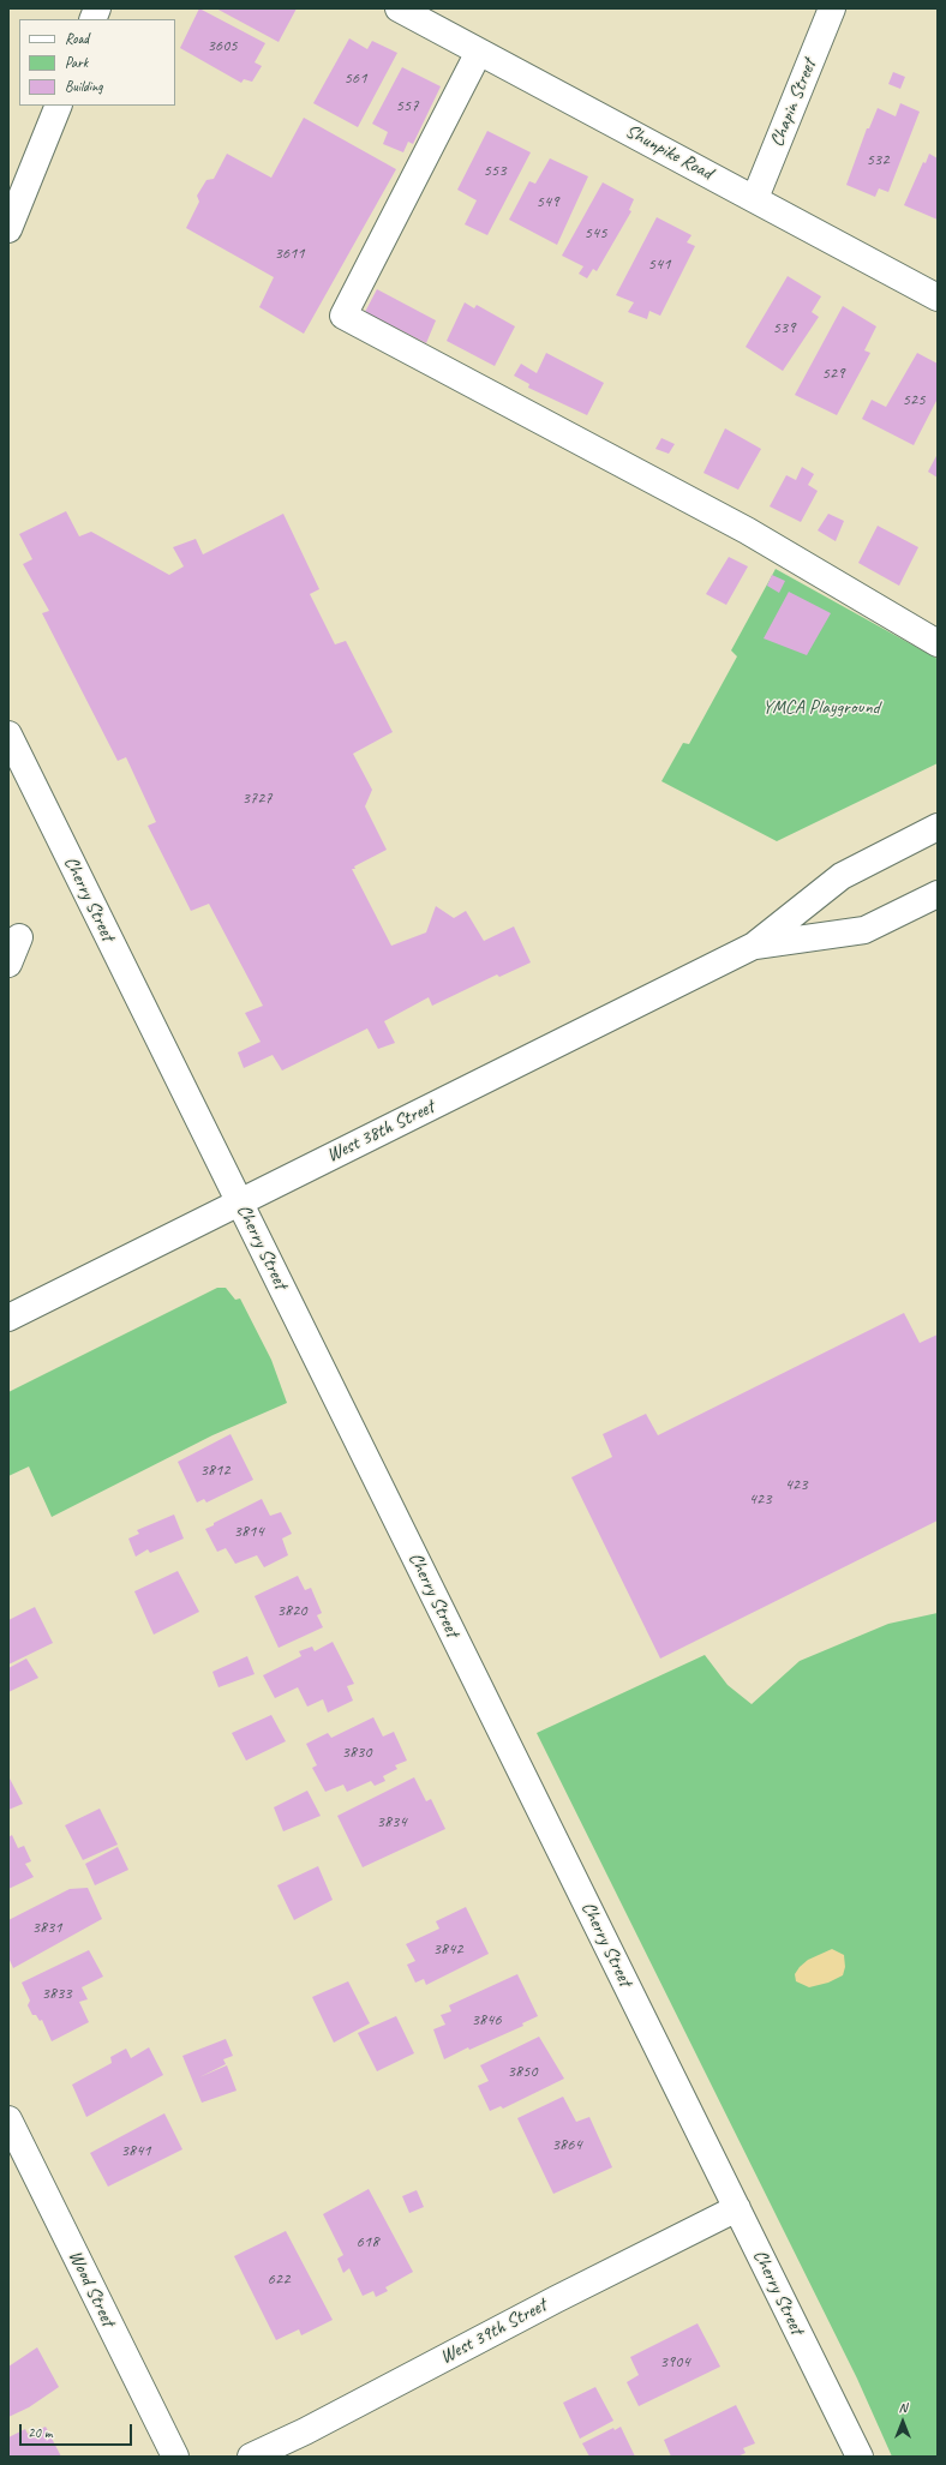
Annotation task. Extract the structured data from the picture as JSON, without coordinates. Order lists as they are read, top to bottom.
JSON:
{
  "streets": {
    "street": [
      "Chapin Street",
      "Shunpike Road",
      "Cherry Street",
      "West 38th Street",
      "Wood Street",
      "West 39th Street"
    ]
  },
  "crossings": [
    ["Chapin Street", "Shunpike Road"],
    ["Cherry Street", "West 38th Street"],
    ["Cherry Street", "West 39th Street"]
  ],
  "parks": ["YMCA Playground"],
  "house_numbers": [
    "3605",
    "561",
    "557",
    "532",
    "553",
    "549",
    "545",
    "3611",
    "541",
    "539",
    "529",
    "525",
    "3727",
    "3812",
    "423",
    "423",
    "3814",
    "3820",
    "3830",
    "3834",
    "3831",
    "3842",
    "3833",
    "3846",
    "3850",
    "3864",
    "3841",
    "618",
    "622",
    "3904"
  ],
  "legend": ["Road", "Park", "Building"],
  "scale_bar": "20 m",
  "north": "top"
}
